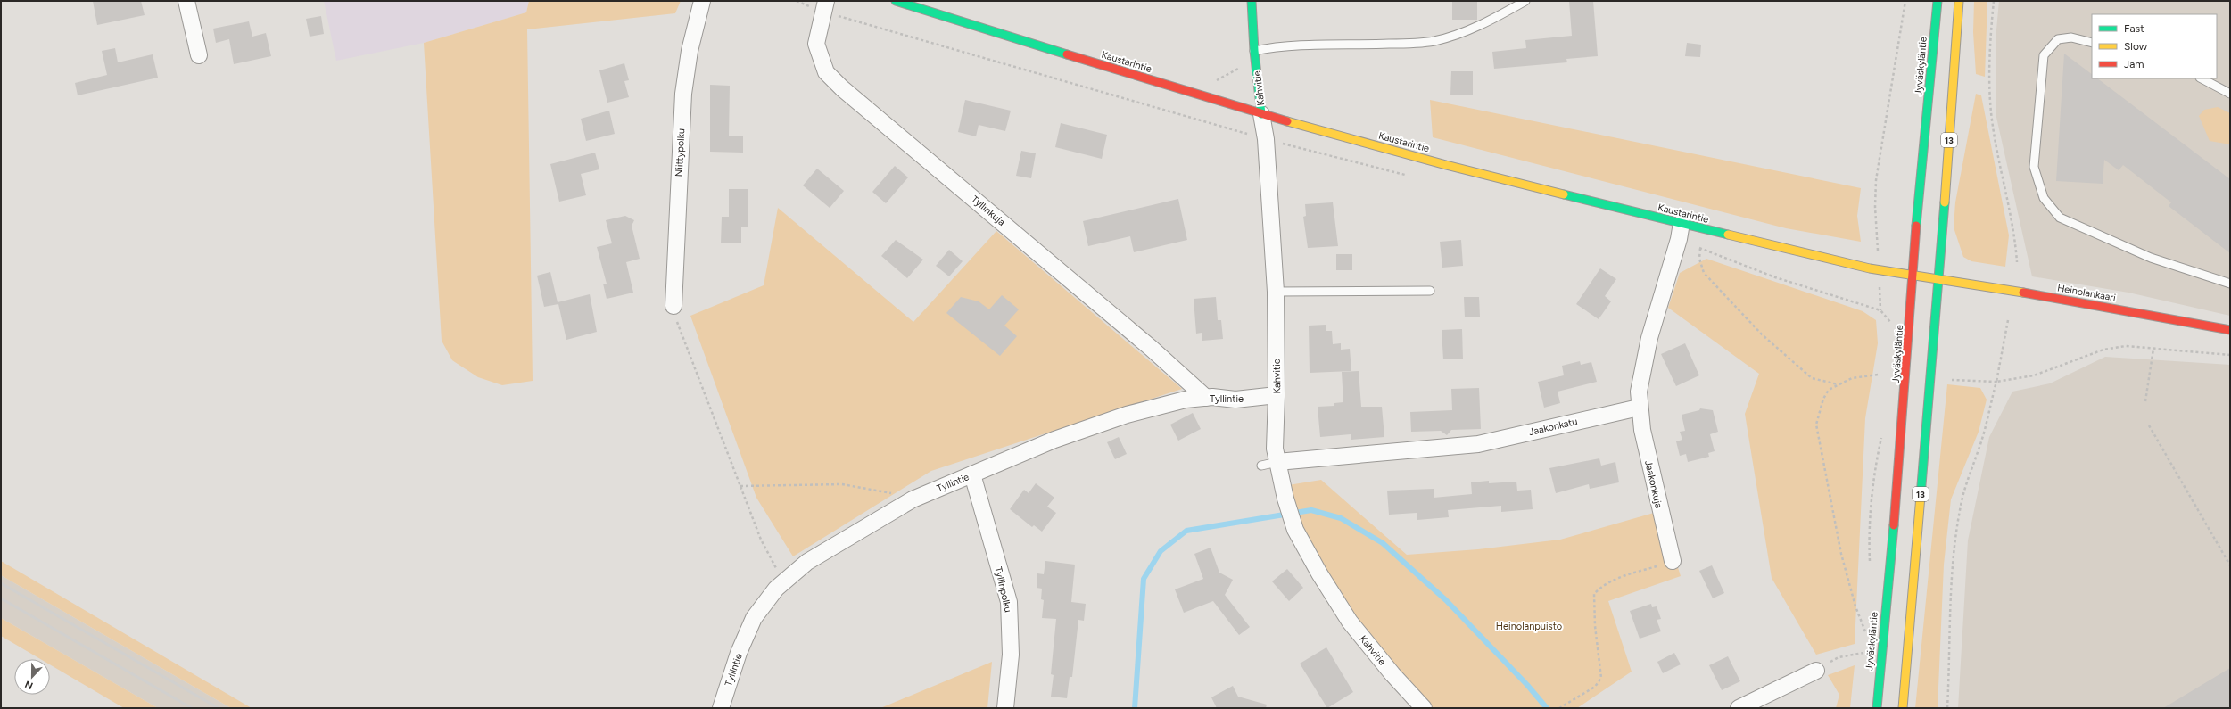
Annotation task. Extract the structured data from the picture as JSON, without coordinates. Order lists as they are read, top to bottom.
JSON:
{
  "streets": {
    "main road": [
      "Kaustarintie",
      "Jyväskyläntie",
      "Kahvitie",
      "13",
      "Heinolankaari"
    ],
    "street": [
      "Niittypolku",
      "Tyllinkuja",
      "Tyllintie",
      "Jaakonkatu",
      "Jaakonkuja",
      "Tyllinpolku"
    ]
  },
  "crossings": [
    ["Kaustarintie", "Jyväskyläntie"],
    ["Kaustarintie", "Kahvitie"],
    ["Kaustarintie", "Heinolankaari"],
    ["Jyväskyläntie", "Heinolankaari"],
    ["Kahvitie", "Tyllintie"],
    ["Kahvitie", "Jaakonkatu"],
    ["13", "Heinolankaari"],
    ["Tyllinkuja", "Tyllintie"],
    ["Tyllintie", "Tyllinpolku"],
    ["Jaakonkatu", "Jaakonkuja"]
  ],
  "parks": ["Heinolanpuisto"],
  "legend": ["Fast", "Slow", "Jam"],
  "north": "bottom"
}
